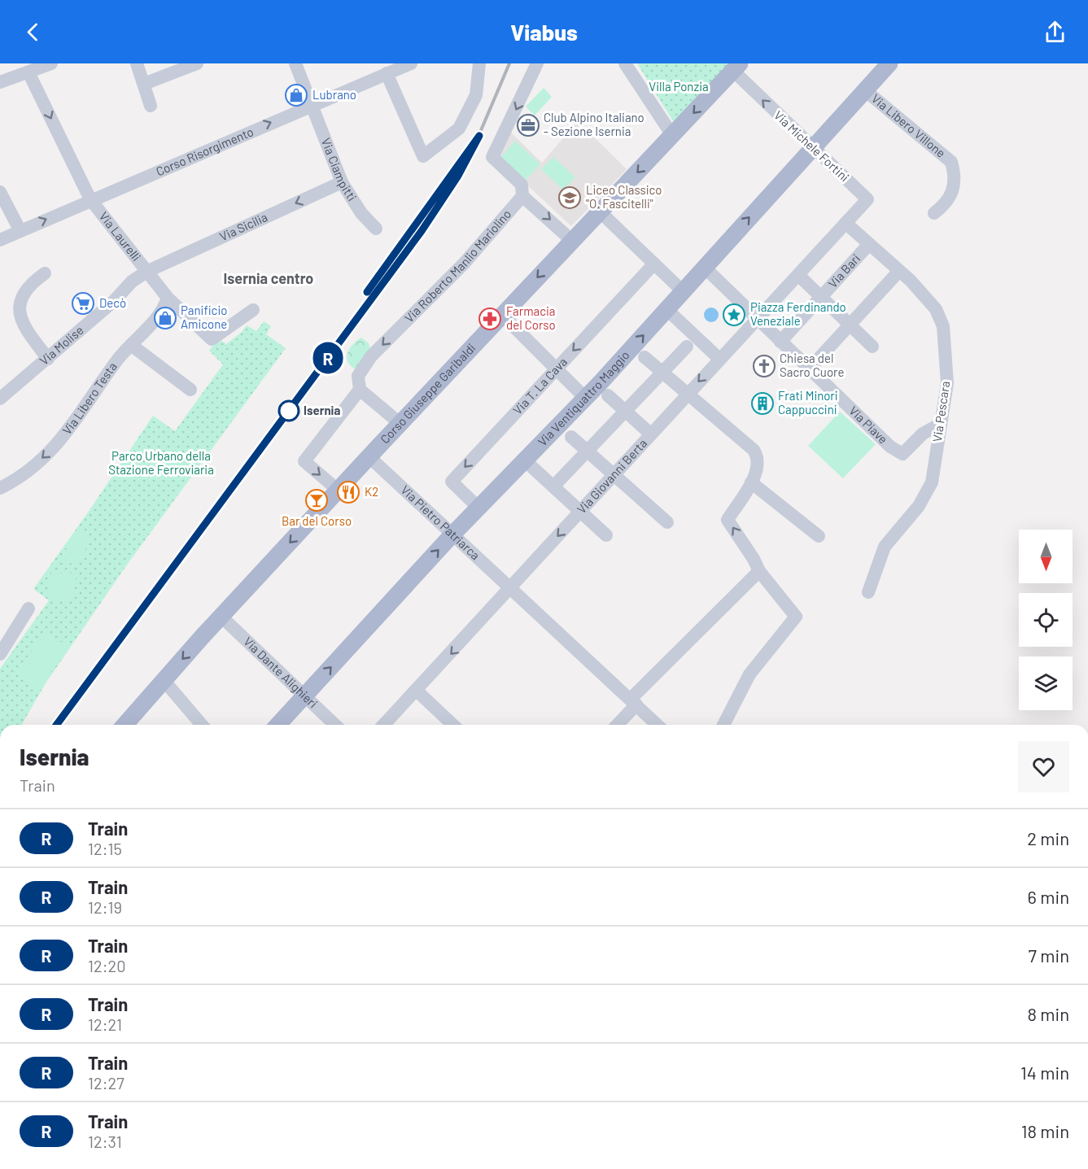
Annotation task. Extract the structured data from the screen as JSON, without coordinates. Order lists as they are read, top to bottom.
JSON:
{
  "streets": {
    "main road": ["Corso Giuseppe Garibaldi", "Via Ventiquattro Maggio"],
    "street": [
      "Via Libero Villone",
      "Via Michele Fortini",
      "Corso Risorgimento",
      "Via Ciampitti",
      "Via Sicilia",
      "Via Laurelli",
      "Via Roberto Manlio Mariolino",
      "Via Bari",
      "Via Molise",
      "Via T. La Cava",
      "Via Libero Testa",
      "Via Pescara",
      "Via Piave",
      "Via Giovanni Berta",
      "Via Pietro Patriarca",
      "Via Dante Alighieri"
    ]
  },
  "crossings": [
    ["Via Libero Villone", "Via Ventiquattro Maggio"],
    ["Via Michele Fortini", "Corso Giuseppe Garibaldi"],
    ["Via Michele Fortini", "Via Ventiquattro Maggio"],
    ["Via Michele Fortini", "Via Pescara"],
    ["Via Michele Fortini", "Via Giovanni Berta"],
    ["Corso Risorgimento", "Via Ciampitti"],
    ["Corso Risorgimento", "Via Laurelli"],
    ["Via Ciampitti", "Via Sicilia"],
    ["Via Sicilia", "Via Laurelli"],
    ["Via Sicilia", "Via Molise"],
    ["Via Laurelli", "Via Molise"],
    ["Via Laurelli", "Via Libero Testa"],
    ["Via Bari", "Via Pescara"],
    ["Via Bari", "Via Piave"],
    ["Via T. La Cava", "Via Ventiquattro Maggio"],
    ["Corso Giuseppe Garibaldi", "Via Pietro Patriarca"],
    ["Corso Giuseppe Garibaldi", "Via Dante Alighieri"],
    ["Via Ventiquattro Maggio", "Via Piave"],
    ["Via Ventiquattro Maggio", "Via Pietro Patriarca"],
    ["Via Ventiquattro Maggio", "Via Dante Alighieri"],
    ["Via Pescara", "Via Piave"],
    ["Via Pescara", "Via Giovanni Berta"],
    ["Via Piave", "Via Giovanni Berta"],
    ["Via Giovanni Berta", "Via Pietro Patriarca"]
  ],
  "one_way": [
    "Via Michele Fortini",
    "Corso Risorgimento",
    "Via Sicilia",
    "Via Roberto Manlio Mariolino",
    "Corso Giuseppe Garibaldi",
    "Via Ventiquattro Maggio",
    "Via Libero Testa",
    "Via Giovanni Berta"
  ],
  "districts": ["Isernia centro"],
  "parks": ["Villa Ponzia", "Parco Urbano della Stazione Ferroviaria"],
  "places": {
    "shop": ["Lubrano", "Panificio Amicone"],
    "office": ["Club Alpino Italiano - Sezione Isernia"],
    "school or university": ["Liceo Classico \"O. Fascitelli\""],
    "supermarket": ["Decò"],
    "place": ["Piazza Ferdinando Veneziale"],
    "pharmacy": ["Farmacia del Corso"],
    "church": ["Chiesa del Sacro Cuore"],
    "building": ["Frati Minori Cappuccini"],
    "other": ["Isernia"],
    "restaurant": ["K2"],
    "bar": ["Bar del Corso"]
  },
  "north": "bottom",
  "page": {
    "header": "Viabus",
    "on_map": "R",
    "heading": ["Isernia", "Train"],
    "list": [
      {
        "mark": "R",
        "name": "Train",
        "note": "12:15",
        "value": "2 min"
      },
      {
        "mark": "R",
        "name": "Train",
        "note": "12:19",
        "value": "6 min"
      },
      {
        "mark": "R",
        "name": "Train",
        "note": "12:20",
        "value": "7 min"
      },
      {
        "mark": "R",
        "name": "Train",
        "note": "12:21",
        "value": "8 min"
      },
      {
        "mark": "R",
        "name": "Train",
        "note": "12:27",
        "value": "14 min"
      },
      {
        "mark": "R",
        "name": "Train",
        "note": "12:31",
        "value": "18 min"
      }
    ]
  }
}
